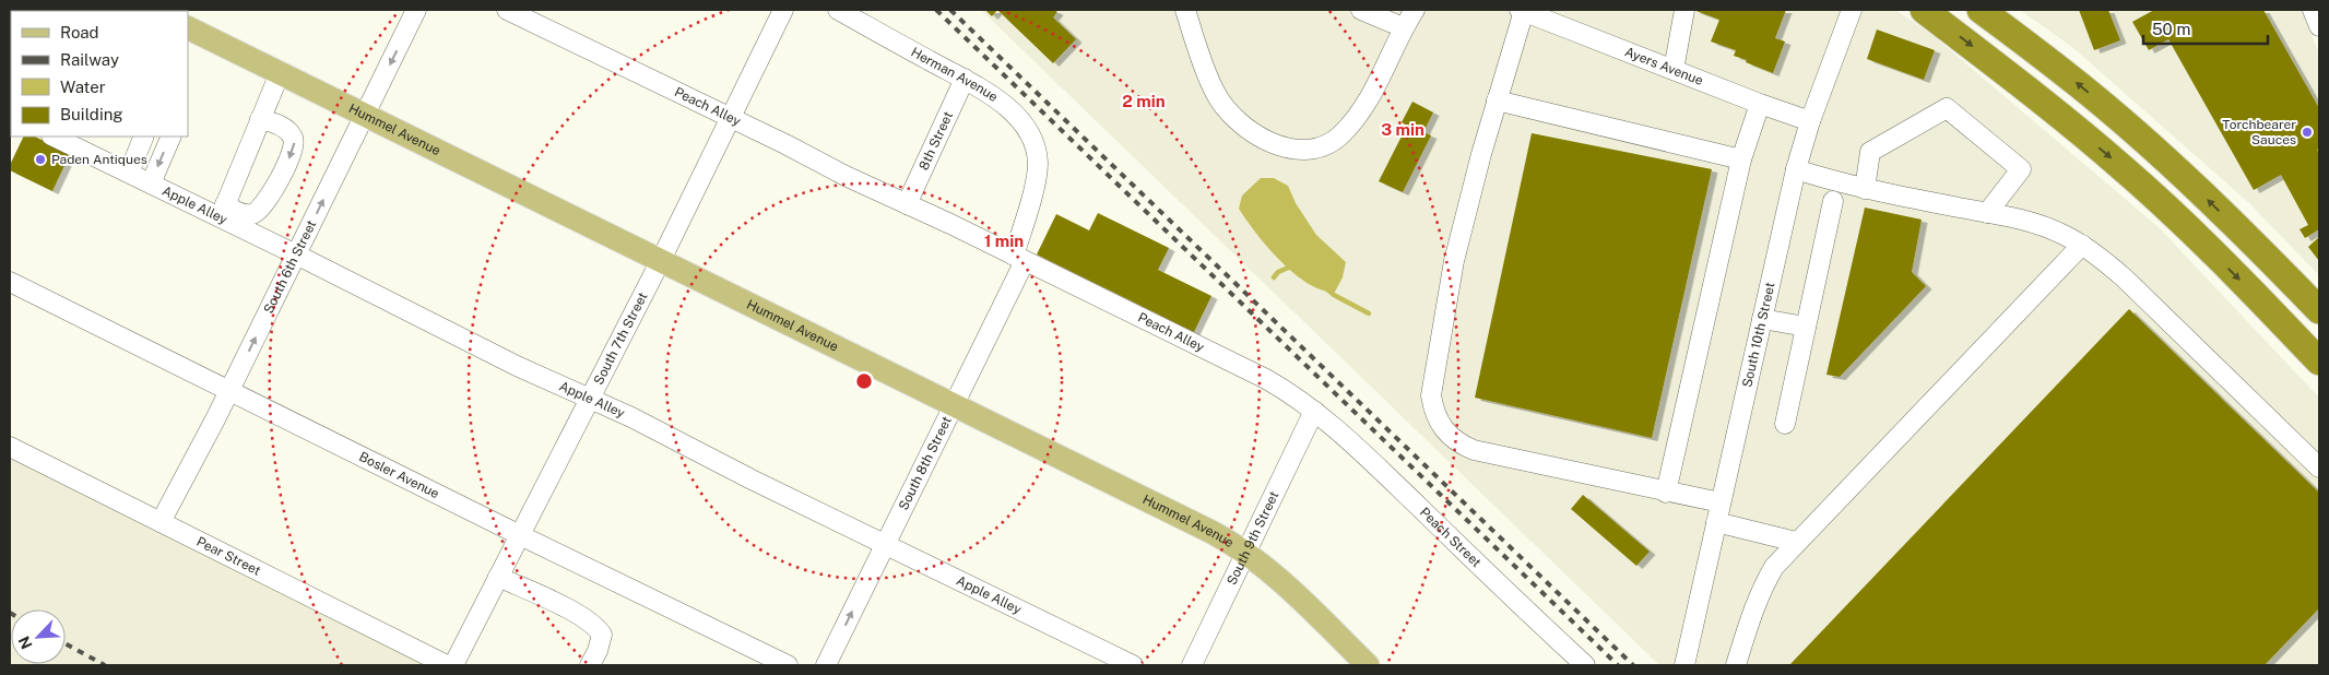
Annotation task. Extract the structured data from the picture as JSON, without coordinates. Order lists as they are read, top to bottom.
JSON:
{
  "streets": {
    "main road": ["Hummel Avenue"],
    "street": [
      "Ayers Avenue",
      "Herman Avenue",
      "Peach Alley",
      "8th Street",
      "Apple Alley",
      "South 6th Street",
      "South 10th Street",
      "South 7th Street",
      "South 8th Street",
      "Bosler Avenue",
      "Peach Street",
      "South 9th Street",
      "Pear Street"
    ]
  },
  "crossings": [
    ["Ayers Avenue", "South 10th Street"],
    ["Herman Avenue", "Peach Alley"],
    ["Herman Avenue", "8th Street"],
    ["Herman Avenue", "South 8th Street"],
    ["Peach Alley", "8th Street"],
    ["Peach Alley", "South 7th Street"],
    ["Peach Alley", "South 8th Street"],
    ["Peach Alley", "Peach Street"],
    ["Peach Alley", "South 9th Street"],
    ["Hummel Avenue", "South 6th Street"],
    ["Hummel Avenue", "South 7th Street"],
    ["Hummel Avenue", "South 8th Street"],
    ["Hummel Avenue", "South 9th Street"],
    ["Apple Alley", "South 6th Street"],
    ["Apple Alley", "South 7th Street"],
    ["Apple Alley", "South 8th Street"],
    ["South 6th Street", "Bosler Avenue"],
    ["South 6th Street", "Pear Street"],
    ["South 7th Street", "Bosler Avenue"],
    ["Peach Street", "South 9th Street"]
  ],
  "places": ["Torchbearer Sauces", "Paden Antiques"],
  "legend": [
    "Road",
    "Railway",
    "Water",
    "Building"
  ],
  "scale_bar": "50 m",
  "north": "bottom left",
  "rings": ["2 min", "3 min", "1 min"]
}
